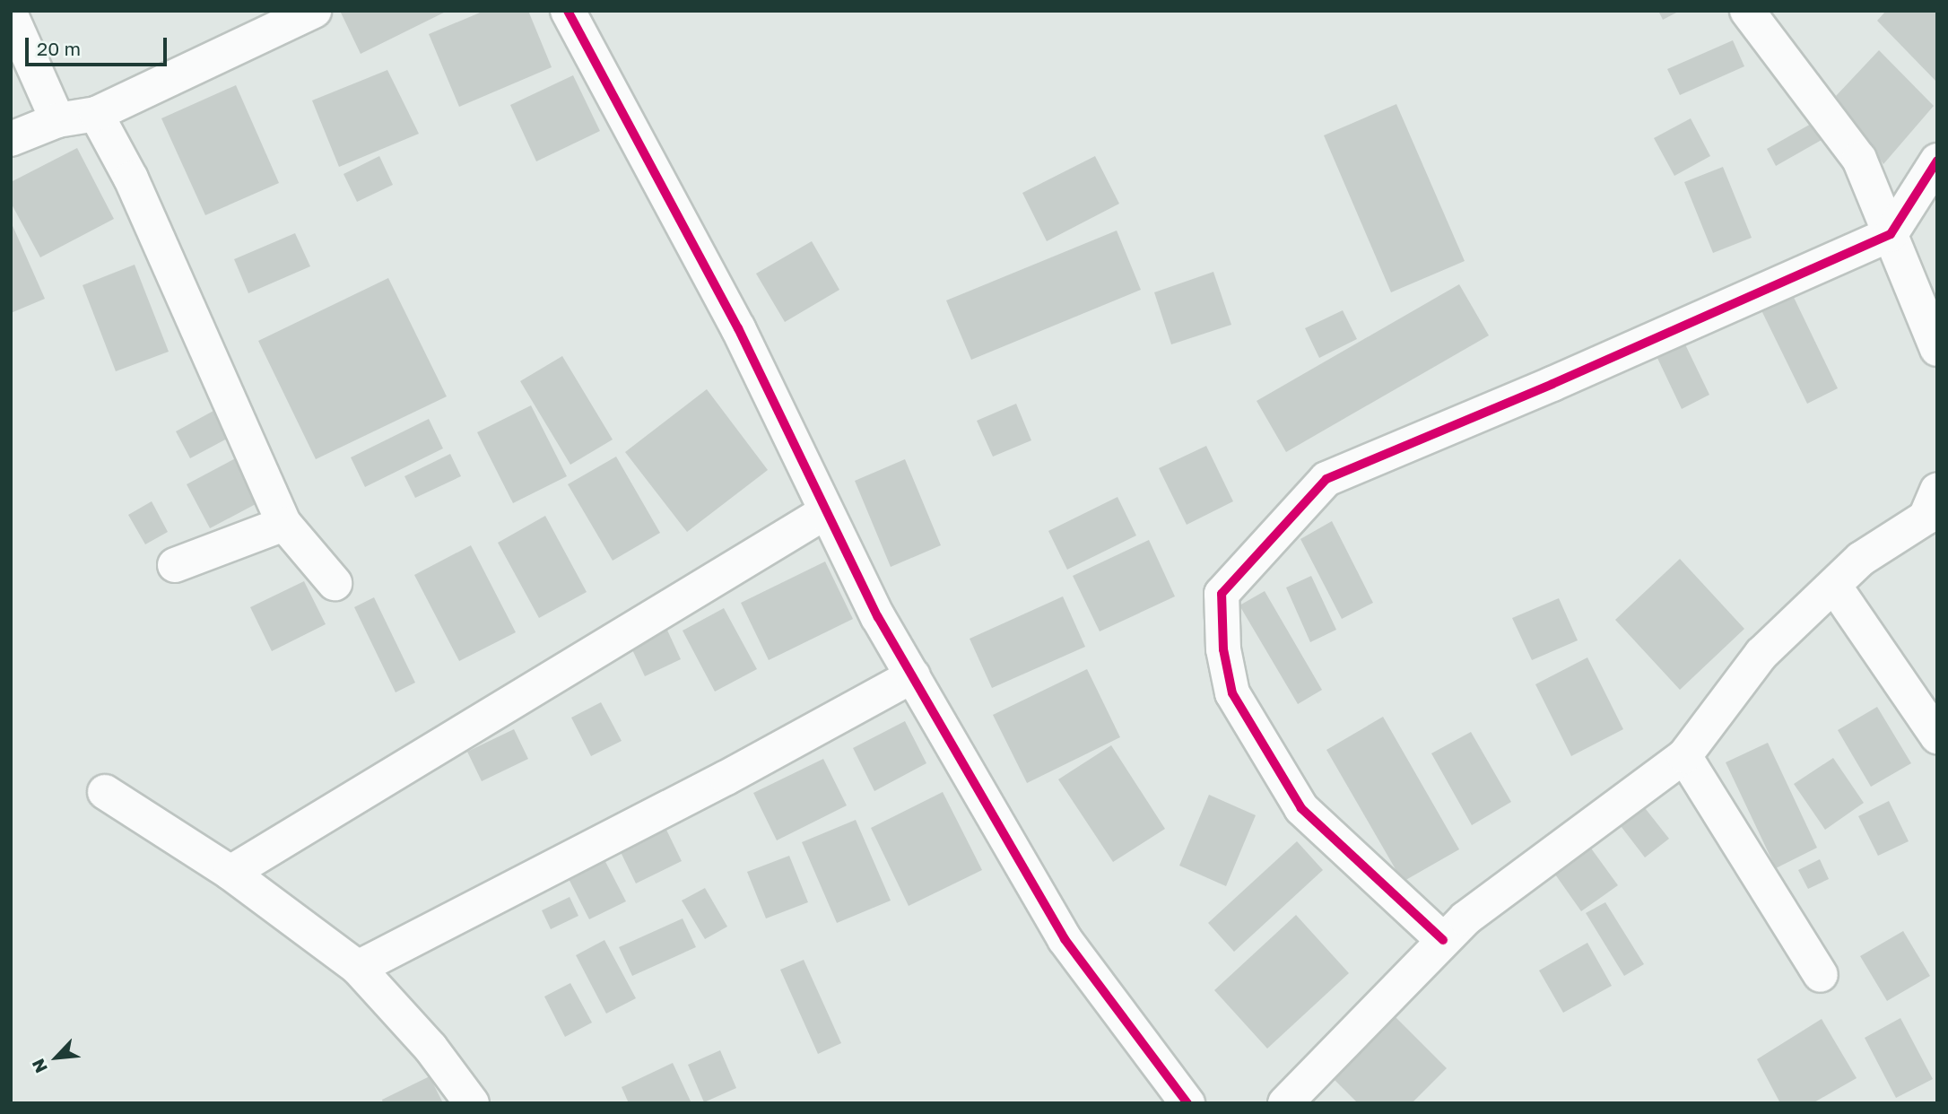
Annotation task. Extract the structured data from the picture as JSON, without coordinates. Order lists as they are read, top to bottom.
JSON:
{
  "scale_bar": "20 m",
  "north": "bottom left"
}
